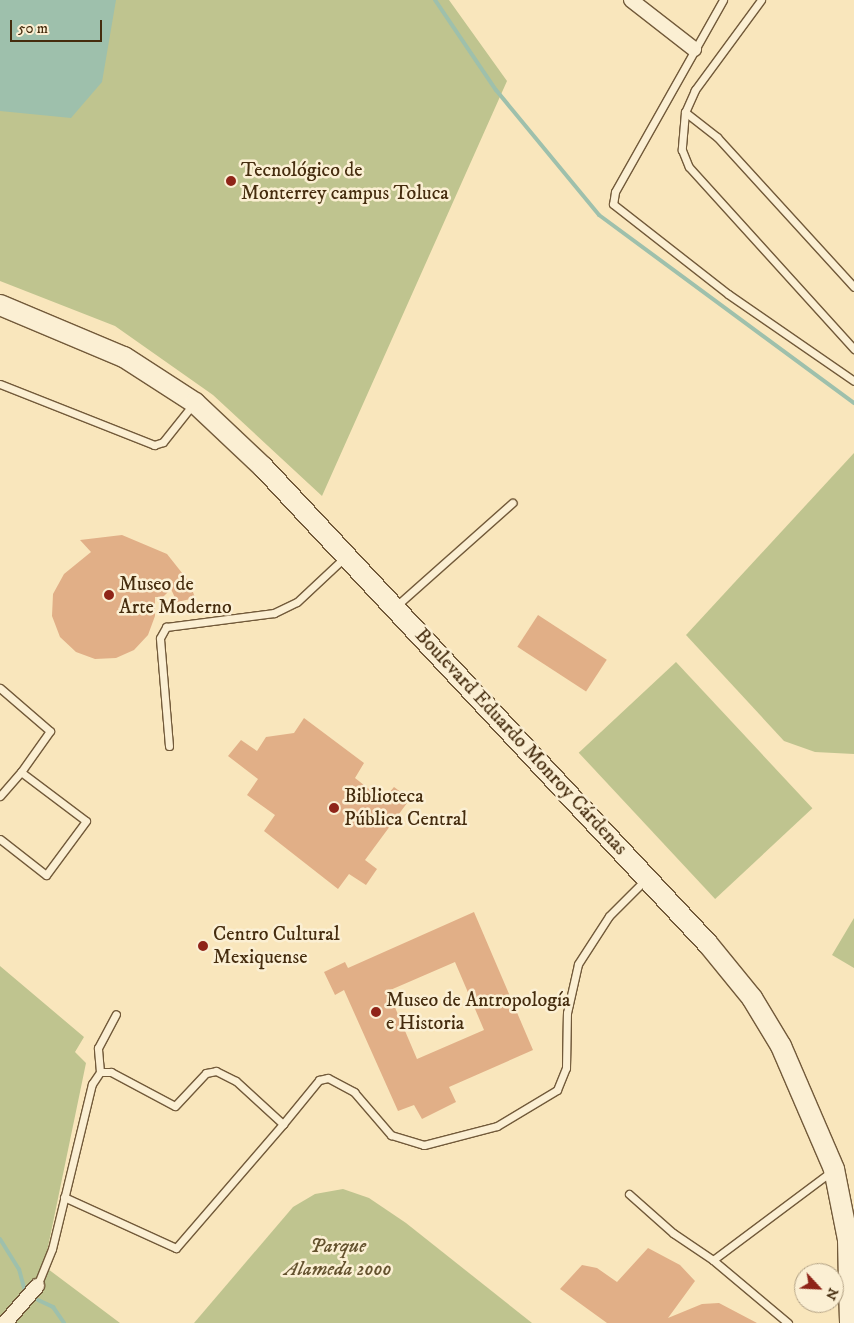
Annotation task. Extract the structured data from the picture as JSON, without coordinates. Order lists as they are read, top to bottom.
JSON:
{
  "streets": {
    "main road": ["Boulevard Eduardo Monroy Cárdenas"]
  },
  "parks": ["Parque Alameda 2000"],
  "places": [
    "Tecnológico de Monterrey campus Toluca",
    "Museo de Arte Moderno",
    "Biblioteca Pública Central",
    "Centro Cultural Mexiquense",
    "Museo de Antropología e Historia"
  ],
  "scale_bar": "50 m",
  "north": "bottom right"
}
